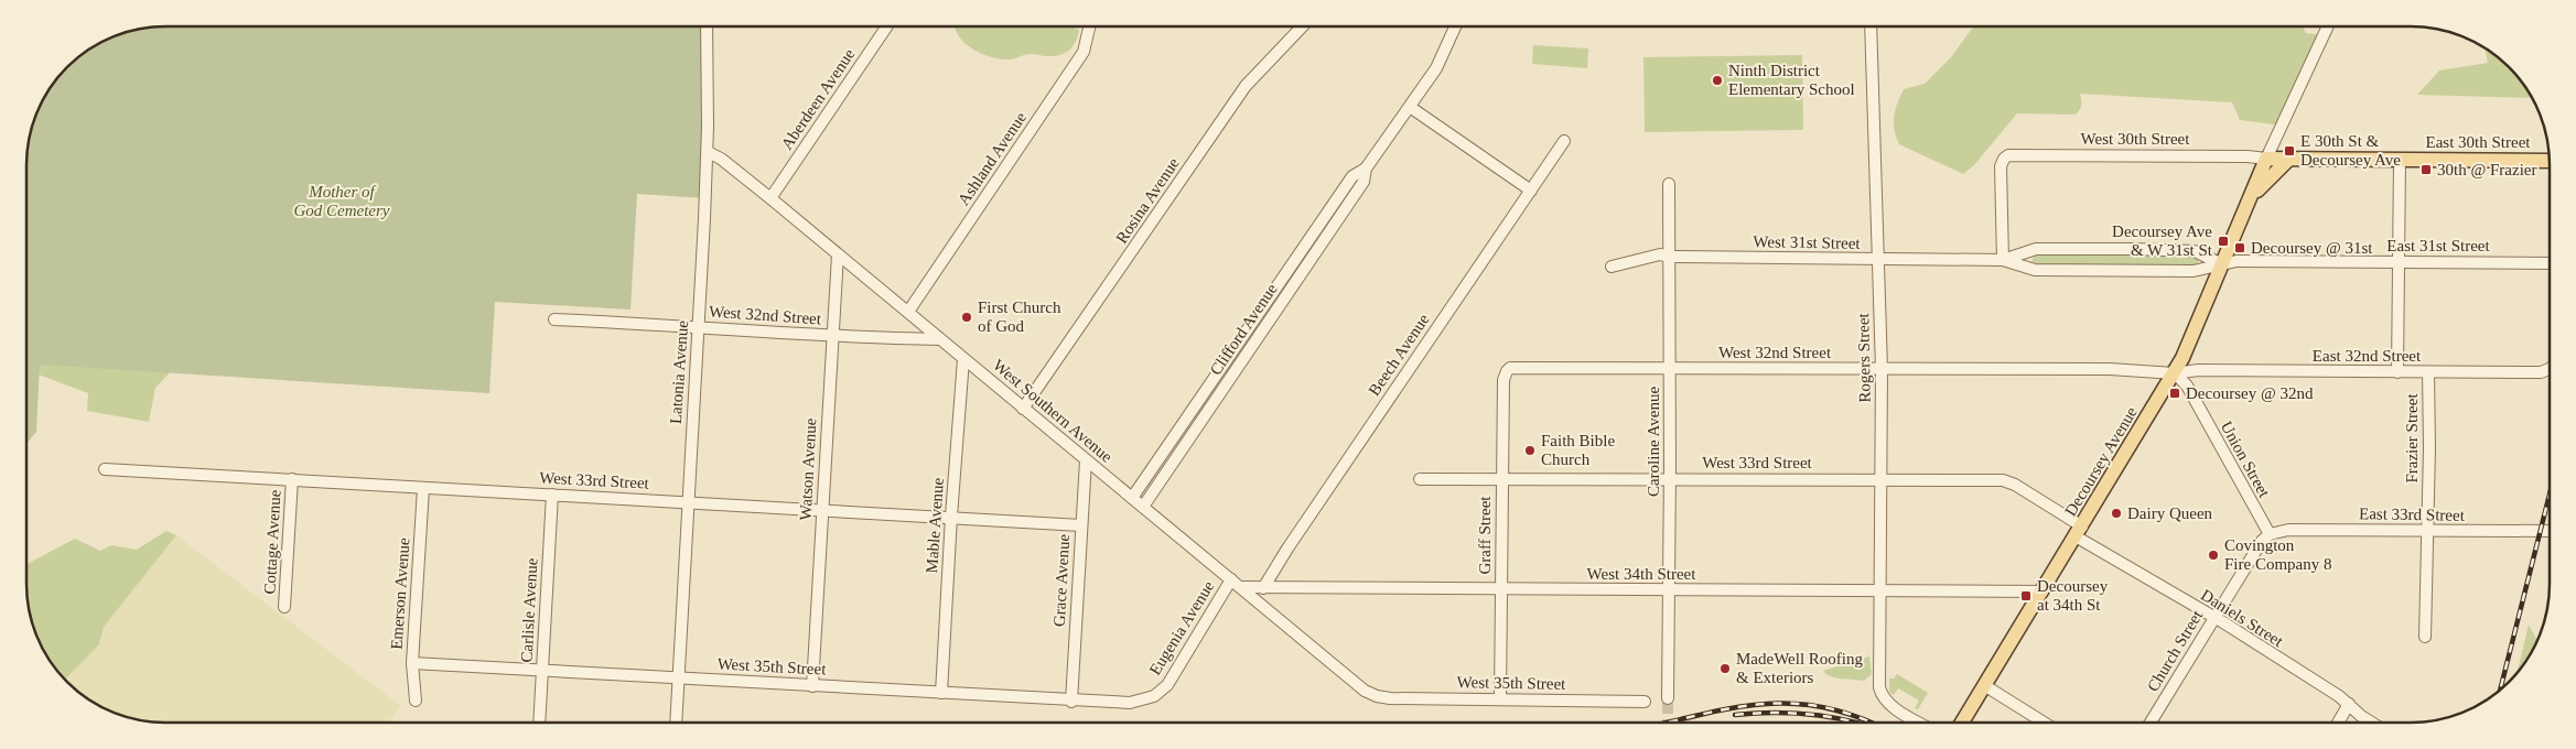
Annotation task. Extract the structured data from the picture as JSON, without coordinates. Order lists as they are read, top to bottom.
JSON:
{
  "streets": {
    "main road": ["East 30th Street", "Decoursey Avenue"],
    "street": [
      "Aberdeen Avenue",
      "West 30th Street",
      "Ashland Avenue",
      "Rosina Avenue",
      "West 31st Street",
      "East 31st Street",
      "West 32nd Street",
      "Clifford Avenue",
      "Beech Avenue",
      "East 32nd Street",
      "Rogers Street",
      "Latonia Avenue",
      "West Southern Avenue",
      "Frazier Street",
      "Caroline Avenue",
      "Union Street",
      "West 33rd Street",
      "Watson Avenue",
      "East 33rd Street",
      "Mable Avenue",
      "Graff Street",
      "Cottage Avenue",
      "West 34th Street",
      "Grace Avenue",
      "Emerson Avenue",
      "Carlisle Avenue",
      "Daniels Street",
      "Eugenia Avenue",
      "Church Street",
      "West 35th Street"
    ]
  },
  "crossings": [
    ["Aberdeen Avenue", "West Southern Avenue"],
    ["West 30th Street", "East 30th Street"],
    ["West 30th Street", "West 31st Street"],
    ["West 30th Street", "Decoursey Avenue"],
    ["East 30th Street", "Frazier Street"],
    ["East 30th Street", "Decoursey Avenue"],
    ["Ashland Avenue", "West Southern Avenue"],
    ["Rosina Avenue", "West Southern Avenue"],
    ["West 31st Street", "East 31st Street"],
    ["West 31st Street", "Rogers Street"],
    ["West 31st Street", "Caroline Avenue"],
    ["West 31st Street", "Decoursey Avenue"],
    ["East 31st Street", "Frazier Street"],
    ["East 31st Street", "Decoursey Avenue"],
    ["West 32nd Street", "East 32nd Street"],
    ["West 32nd Street", "Rogers Street"],
    ["West 32nd Street", "Latonia Avenue"],
    ["West 32nd Street", "West Southern Avenue"],
    ["West 32nd Street", "Caroline Avenue"],
    ["West 32nd Street", "Union Street"],
    ["West 32nd Street", "Decoursey Avenue"],
    ["West 32nd Street", "Watson Avenue"],
    ["West 32nd Street", "Graff Street"],
    ["Clifford Avenue", "West Southern Avenue"],
    ["Beech Avenue", "West 34th Street"],
    ["East 32nd Street", "Frazier Street"],
    ["East 32nd Street", "Union Street"],
    ["East 32nd Street", "Decoursey Avenue"],
    ["Rogers Street", "West 33rd Street"],
    ["Rogers Street", "West 34th Street"],
    ["Latonia Avenue", "West Southern Avenue"],
    ["Latonia Avenue", "West 33rd Street"],
    ["Latonia Avenue", "West 35th Street"],
    ["West Southern Avenue", "Watson Avenue"],
    ["West Southern Avenue", "Mable Avenue"],
    ["West Southern Avenue", "West 34th Street"],
    ["West Southern Avenue", "Grace Avenue"],
    ["West Southern Avenue", "Eugenia Avenue"],
    ["West Southern Avenue", "West 35th Street"],
    ["Frazier Street", "East 33rd Street"],
    ["Caroline Avenue", "West 33rd Street"],
    ["Caroline Avenue", "West 34th Street"],
    ["Union Street", "Decoursey Avenue"],
    ["Union Street", "East 33rd Street"],
    ["Union Street", "Church Street"],
    ["Decoursey Avenue", "West 33rd Street"],
    ["Decoursey Avenue", "West 34th Street"],
    ["Decoursey Avenue", "Daniels Street"],
    ["West 33rd Street", "Watson Avenue"],
    ["West 33rd Street", "Mable Avenue"],
    ["West 33rd Street", "Graff Street"],
    ["West 33rd Street", "Cottage Avenue"],
    ["West 33rd Street", "Grace Avenue"],
    ["West 33rd Street", "Emerson Avenue"],
    ["West 33rd Street", "Carlisle Avenue"],
    ["West 33rd Street", "Daniels Street"],
    ["Watson Avenue", "West 35th Street"],
    ["East 33rd Street", "Church Street"],
    ["Mable Avenue", "West 35th Street"],
    ["Graff Street", "West 34th Street"],
    ["Graff Street", "West 35th Street"],
    ["Grace Avenue", "West 35th Street"],
    ["Emerson Avenue", "West 35th Street"],
    ["Carlisle Avenue", "West 35th Street"],
    ["Daniels Street", "Church Street"],
    ["Eugenia Avenue", "West 35th Street"]
  ],
  "parks": ["Mother of God Cemetery"],
  "places": {
    "other": [
      "Ninth District Elementary School",
      "First Church of God",
      "Faith Bible Church",
      "Dairy Queen",
      "Covington Fire Company 8",
      "MadeWell Roofing & Exteriors"
    ],
    "transit": [
      "E 30th St & Decoursey Ave",
      "30th @ Frazier",
      "Decoursey Ave & W 31st St",
      "Decoursey @ 31st",
      "Decoursey @ 32nd",
      "Decoursey at 34th St"
    ]
  }
}
